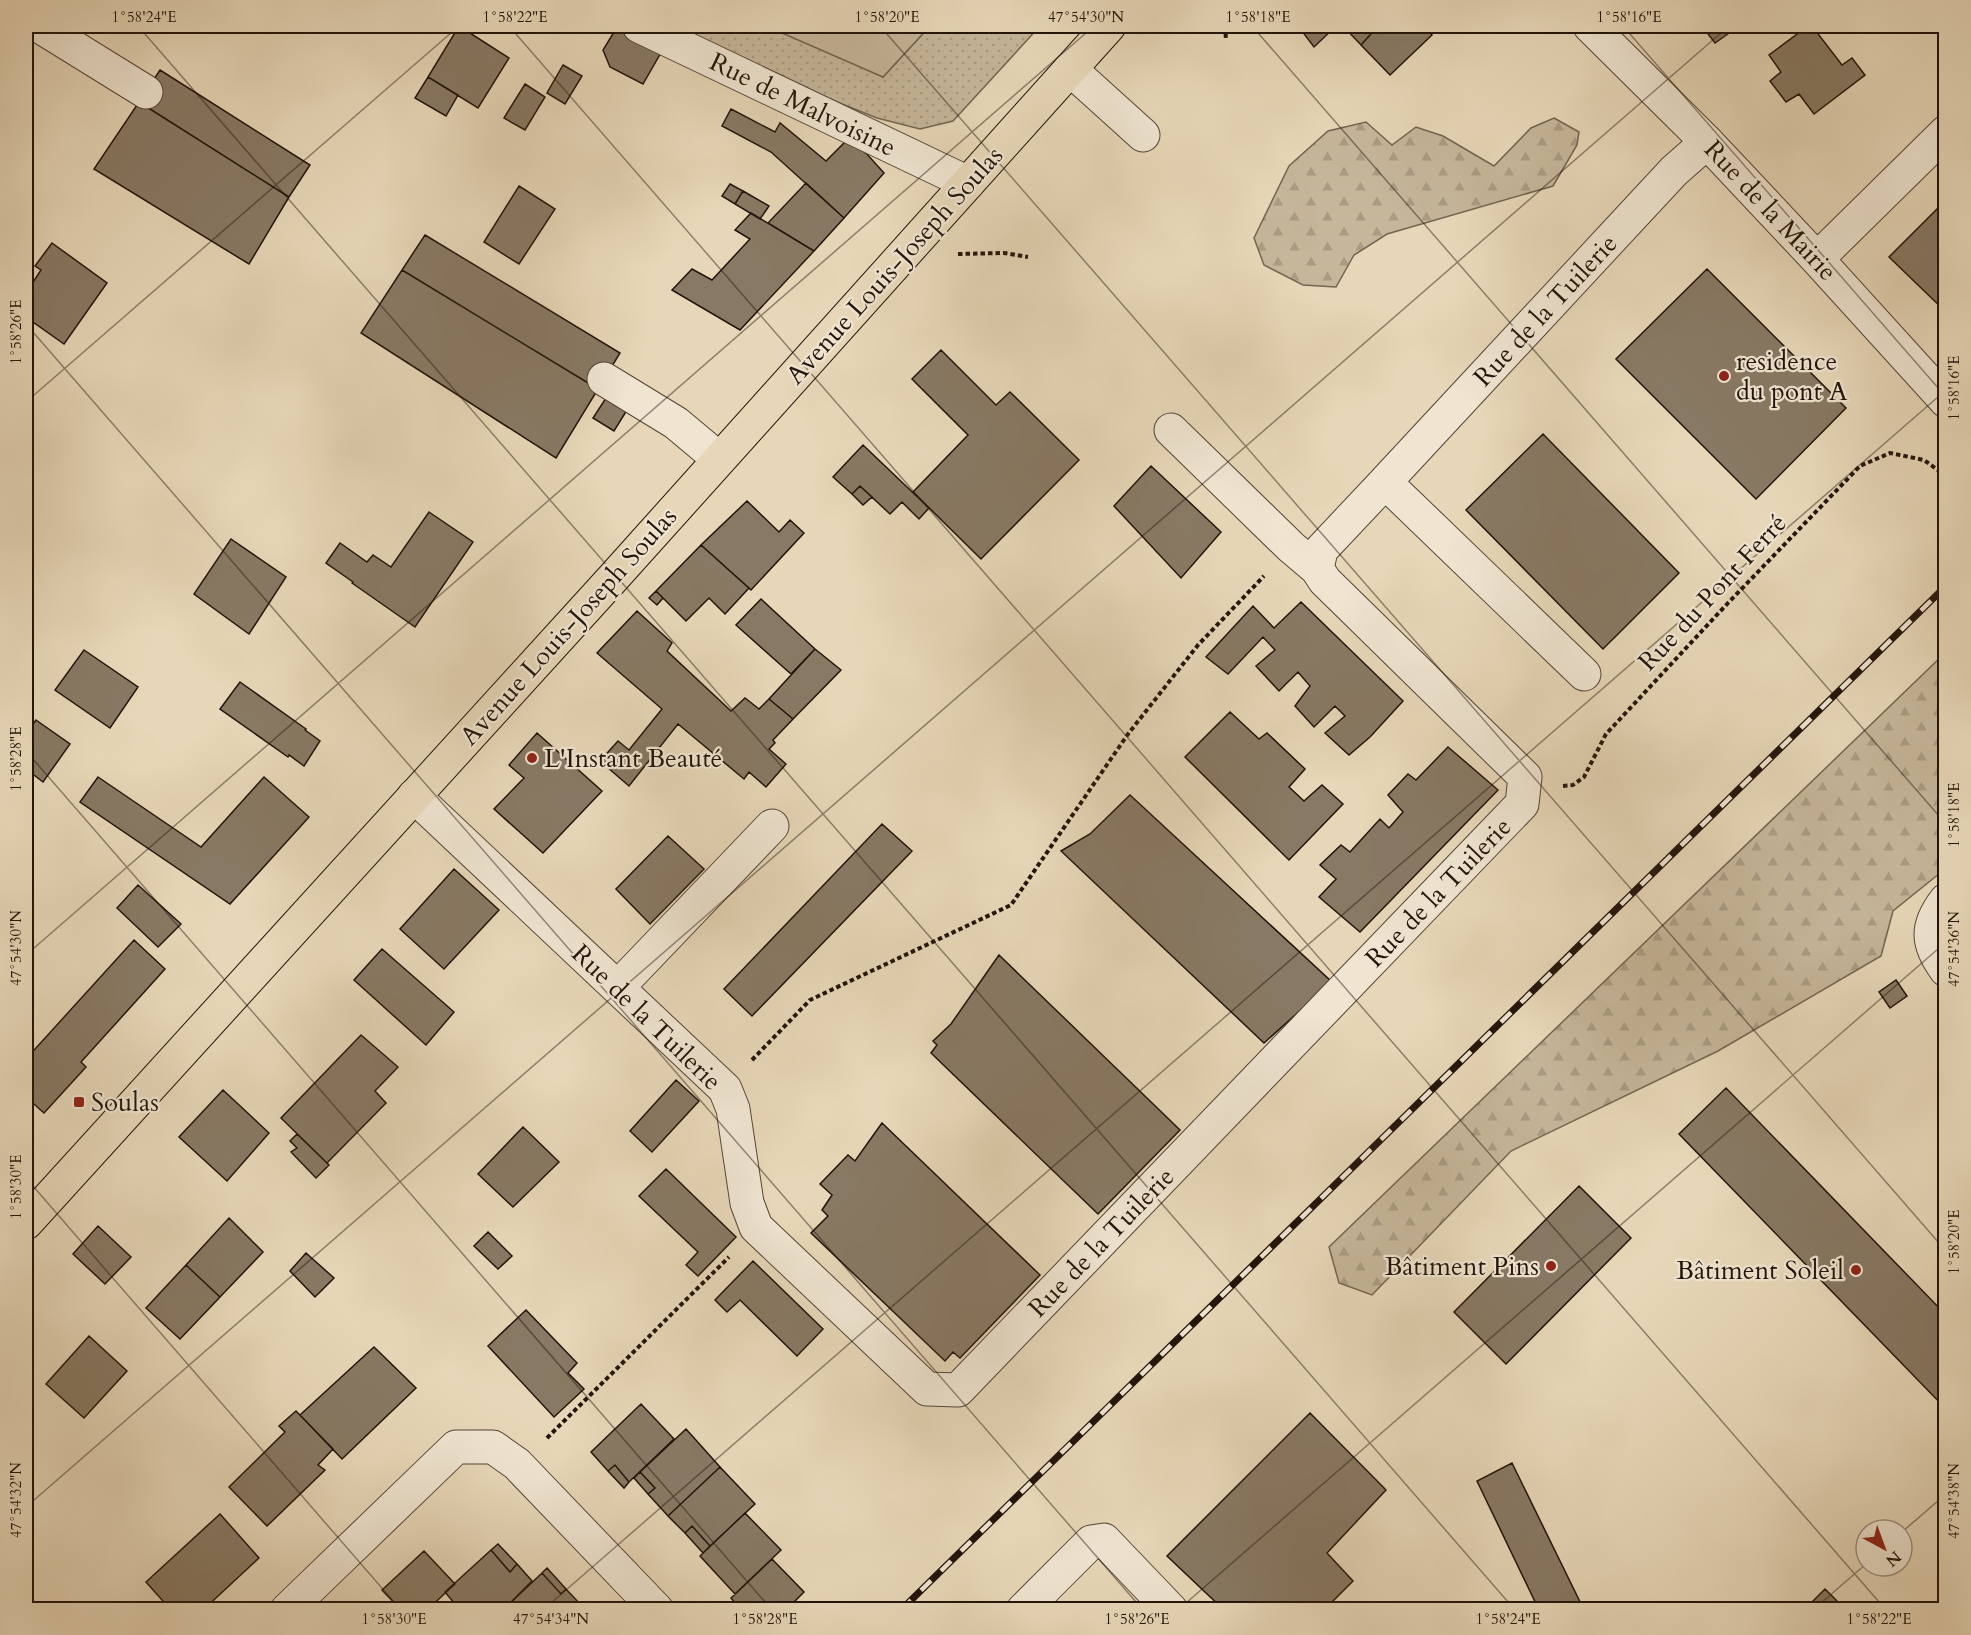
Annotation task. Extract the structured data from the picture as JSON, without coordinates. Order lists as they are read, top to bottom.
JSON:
{
  "streets": {
    "main road": ["Avenue Louis-Joseph Soulas"],
    "street": ["Rue de Malvoisine", "Rue de la Mairie", "Rue de la Tuilerie"],
    "path": ["Rue du Pont Ferré"]
  },
  "crossings": [
    ["Rue de Malvoisine", "Avenue Louis-Joseph Soulas"],
    ["Rue de la Mairie", "Rue de la Tuilerie"],
    ["Avenue Louis-Joseph Soulas", "Rue de la Tuilerie"],
    ["Rue de la Tuilerie", "Rue du Pont Ferré"]
  ],
  "places": {
    "other": [
      "residence du pont A",
      "L'Instant Beauté",
      "Bâtiment Pins",
      "Bâtiment Soleil"
    ],
    "transit": ["Soulas"]
  },
  "north": "bottom right",
  "coordinates": [
    "1°58'24\"E",
    "1°58'22\"E",
    "1°58'20\"E",
    "47°54'30\"N",
    "1°58'18\"E",
    "1°58'16\"E",
    "1°58'26\"E",
    "1°58'28\"E",
    "47°54'36\"N",
    "1°58'30\"E",
    "47°54'32\"N",
    "47°54'38\"N",
    "47°54'34\"N"
  ]
}
